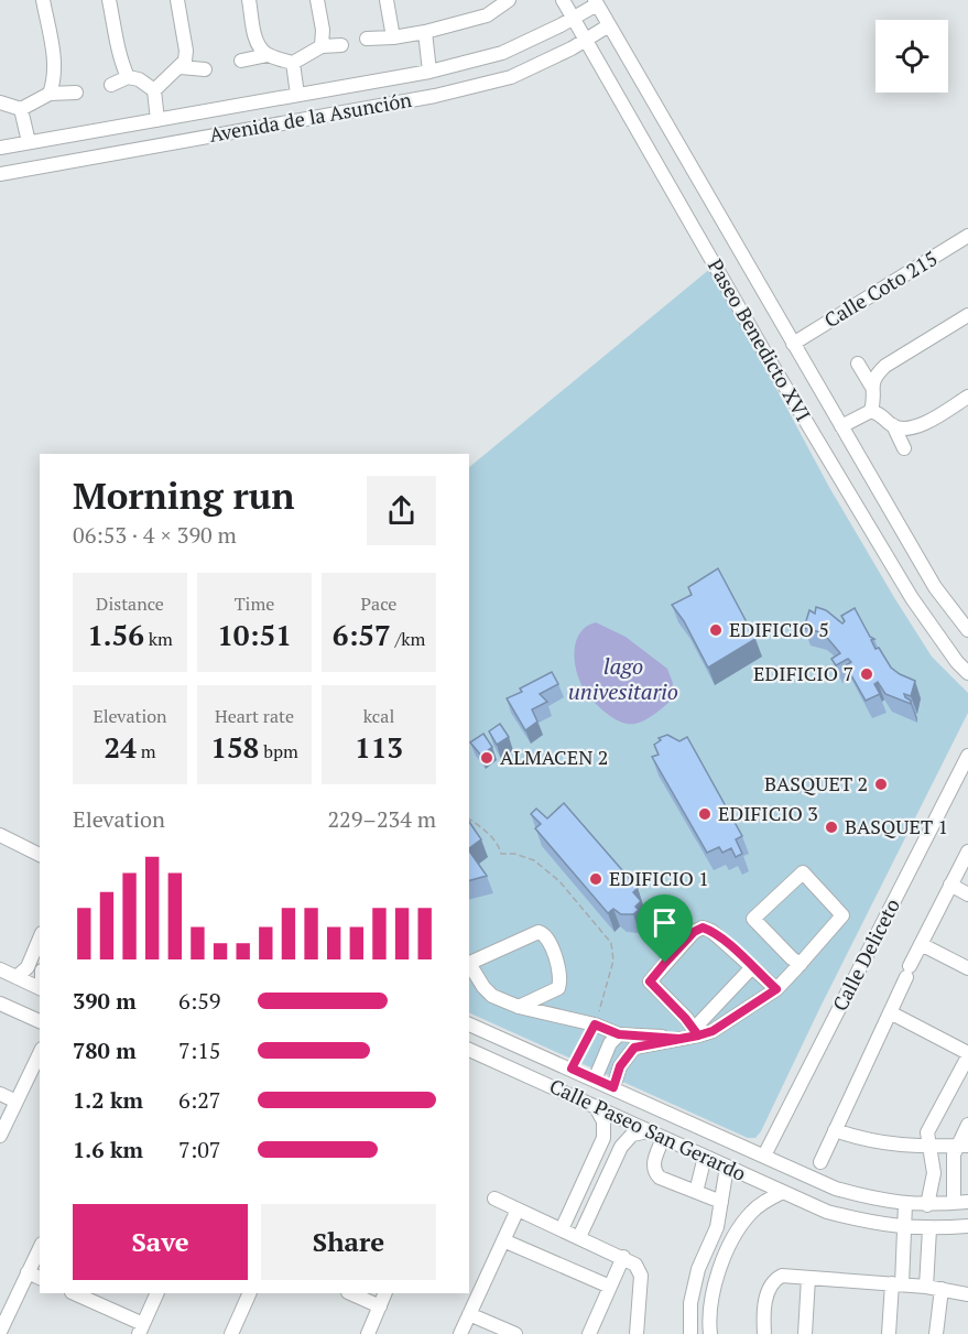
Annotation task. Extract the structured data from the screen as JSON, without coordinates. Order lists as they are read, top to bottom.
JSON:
{
  "streets": {
    "street": [
      "Avenida de la Asunción",
      "Calle Coto 215",
      "Paseo Benedicto XVI",
      "Calle Deliceto",
      "Calle Paseo San Gerardo"
    ]
  },
  "crossings": [
    ["Avenida de la Asunción", "Paseo Benedicto XVI"],
    ["Calle Coto 215", "Paseo Benedicto XVI"],
    ["Calle Deliceto", "Calle Paseo San Gerardo"]
  ],
  "water": ["lago univesitario"],
  "places": [
    "EDIFICIO 5",
    "EDIFICIO 7",
    "ALMACEN 2",
    "BASQUET 2",
    "EDIFICIO 3",
    "BASQUET 1",
    "EDIFICIO 1"
  ],
  "page": {
    "heading": ["Morning run", "06:53 · 4 × 390 m"],
    "stats": [
      ["Distance", "1.56 km"],
      ["Time", "10:51"],
      ["Pace", "6:57 /km"],
      ["Elevation", "24 m"],
      ["Heart rate", "158 bpm"],
      ["kcal", "113"]
    ],
    "chart": ["Elevation", "229–234 m"],
    "list": [
      {
        "name": "390 m",
        "note": "6:59"
      },
      {
        "name": "780 m",
        "note": "7:15"
      },
      {
        "name": "1.2 km",
        "note": "6:27"
      },
      {
        "name": "1.6 km",
        "note": "7:07"
      }
    ],
    "buttons": ["Save", "Share"]
  }
}
